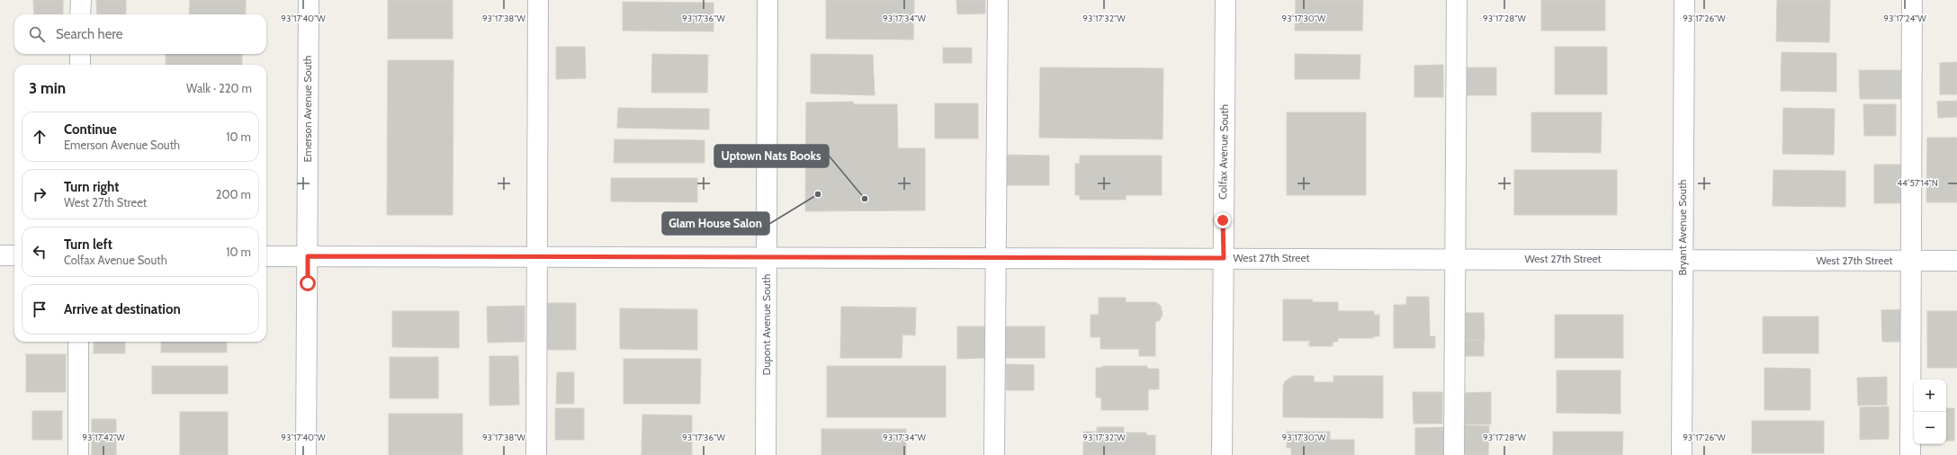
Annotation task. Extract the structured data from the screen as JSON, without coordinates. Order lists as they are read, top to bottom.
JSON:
{
  "streets": {
    "street": [
      "Emerson Avenue South",
      "Colfax Avenue South",
      "Bryant Avenue South",
      "West 27th Street",
      "Dupont Avenue South"
    ]
  },
  "crossings": [
    ["Emerson Avenue South", "West 27th Street"],
    ["Colfax Avenue South", "West 27th Street"],
    ["Bryant Avenue South", "West 27th Street"],
    ["West 27th Street", "Dupont Avenue South"]
  ],
  "places": ["Glam House Salon", "Uptown Nats Books"],
  "page": {
    "search": "Search here",
    "heading": ["3 min", "Walk · 220 m"],
    "list": [
      ["Continue", "Emerson Avenue South", "10 m"],
      ["Turn right", "West 27th Street", "200 m"],
      ["Turn left", "Colfax Avenue South", "10 m"],
      "Arrive at destination"
    ],
    "map_buttons": ["+", "−"]
  },
  "coordinates": [
    "93°17'40\"W",
    "93°17'38\"W",
    "93°17'36\"W",
    "93°17'34\"W",
    "93°17'32\"W",
    "93°17'30\"W",
    "93°17'28\"W",
    "93°17'26\"W",
    "93°17'24\"W",
    "44°57'14\"N",
    "93°17'42\"W"
  ]
}
